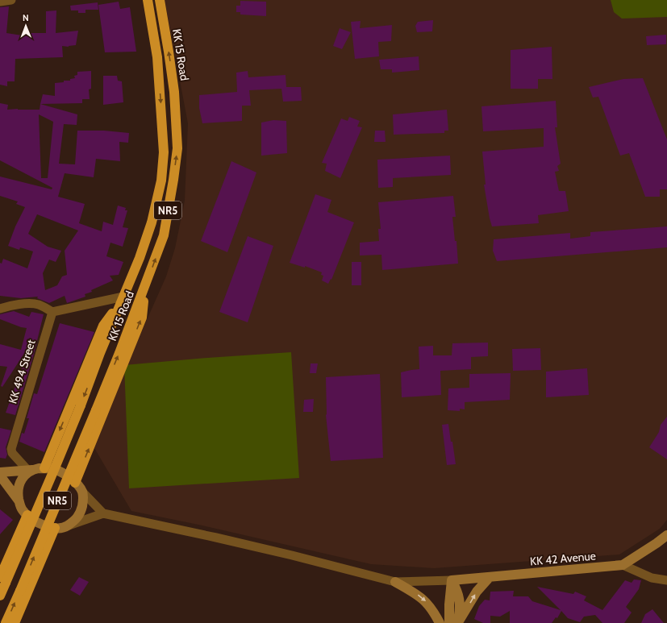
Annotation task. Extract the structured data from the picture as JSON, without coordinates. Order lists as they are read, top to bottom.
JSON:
{
  "streets": {
    "highway": ["KK 15 Road", "NR5"],
    "main road": ["KK 42 Avenue"],
    "street": ["KK 494 Street"]
  },
  "north": "top"
}
